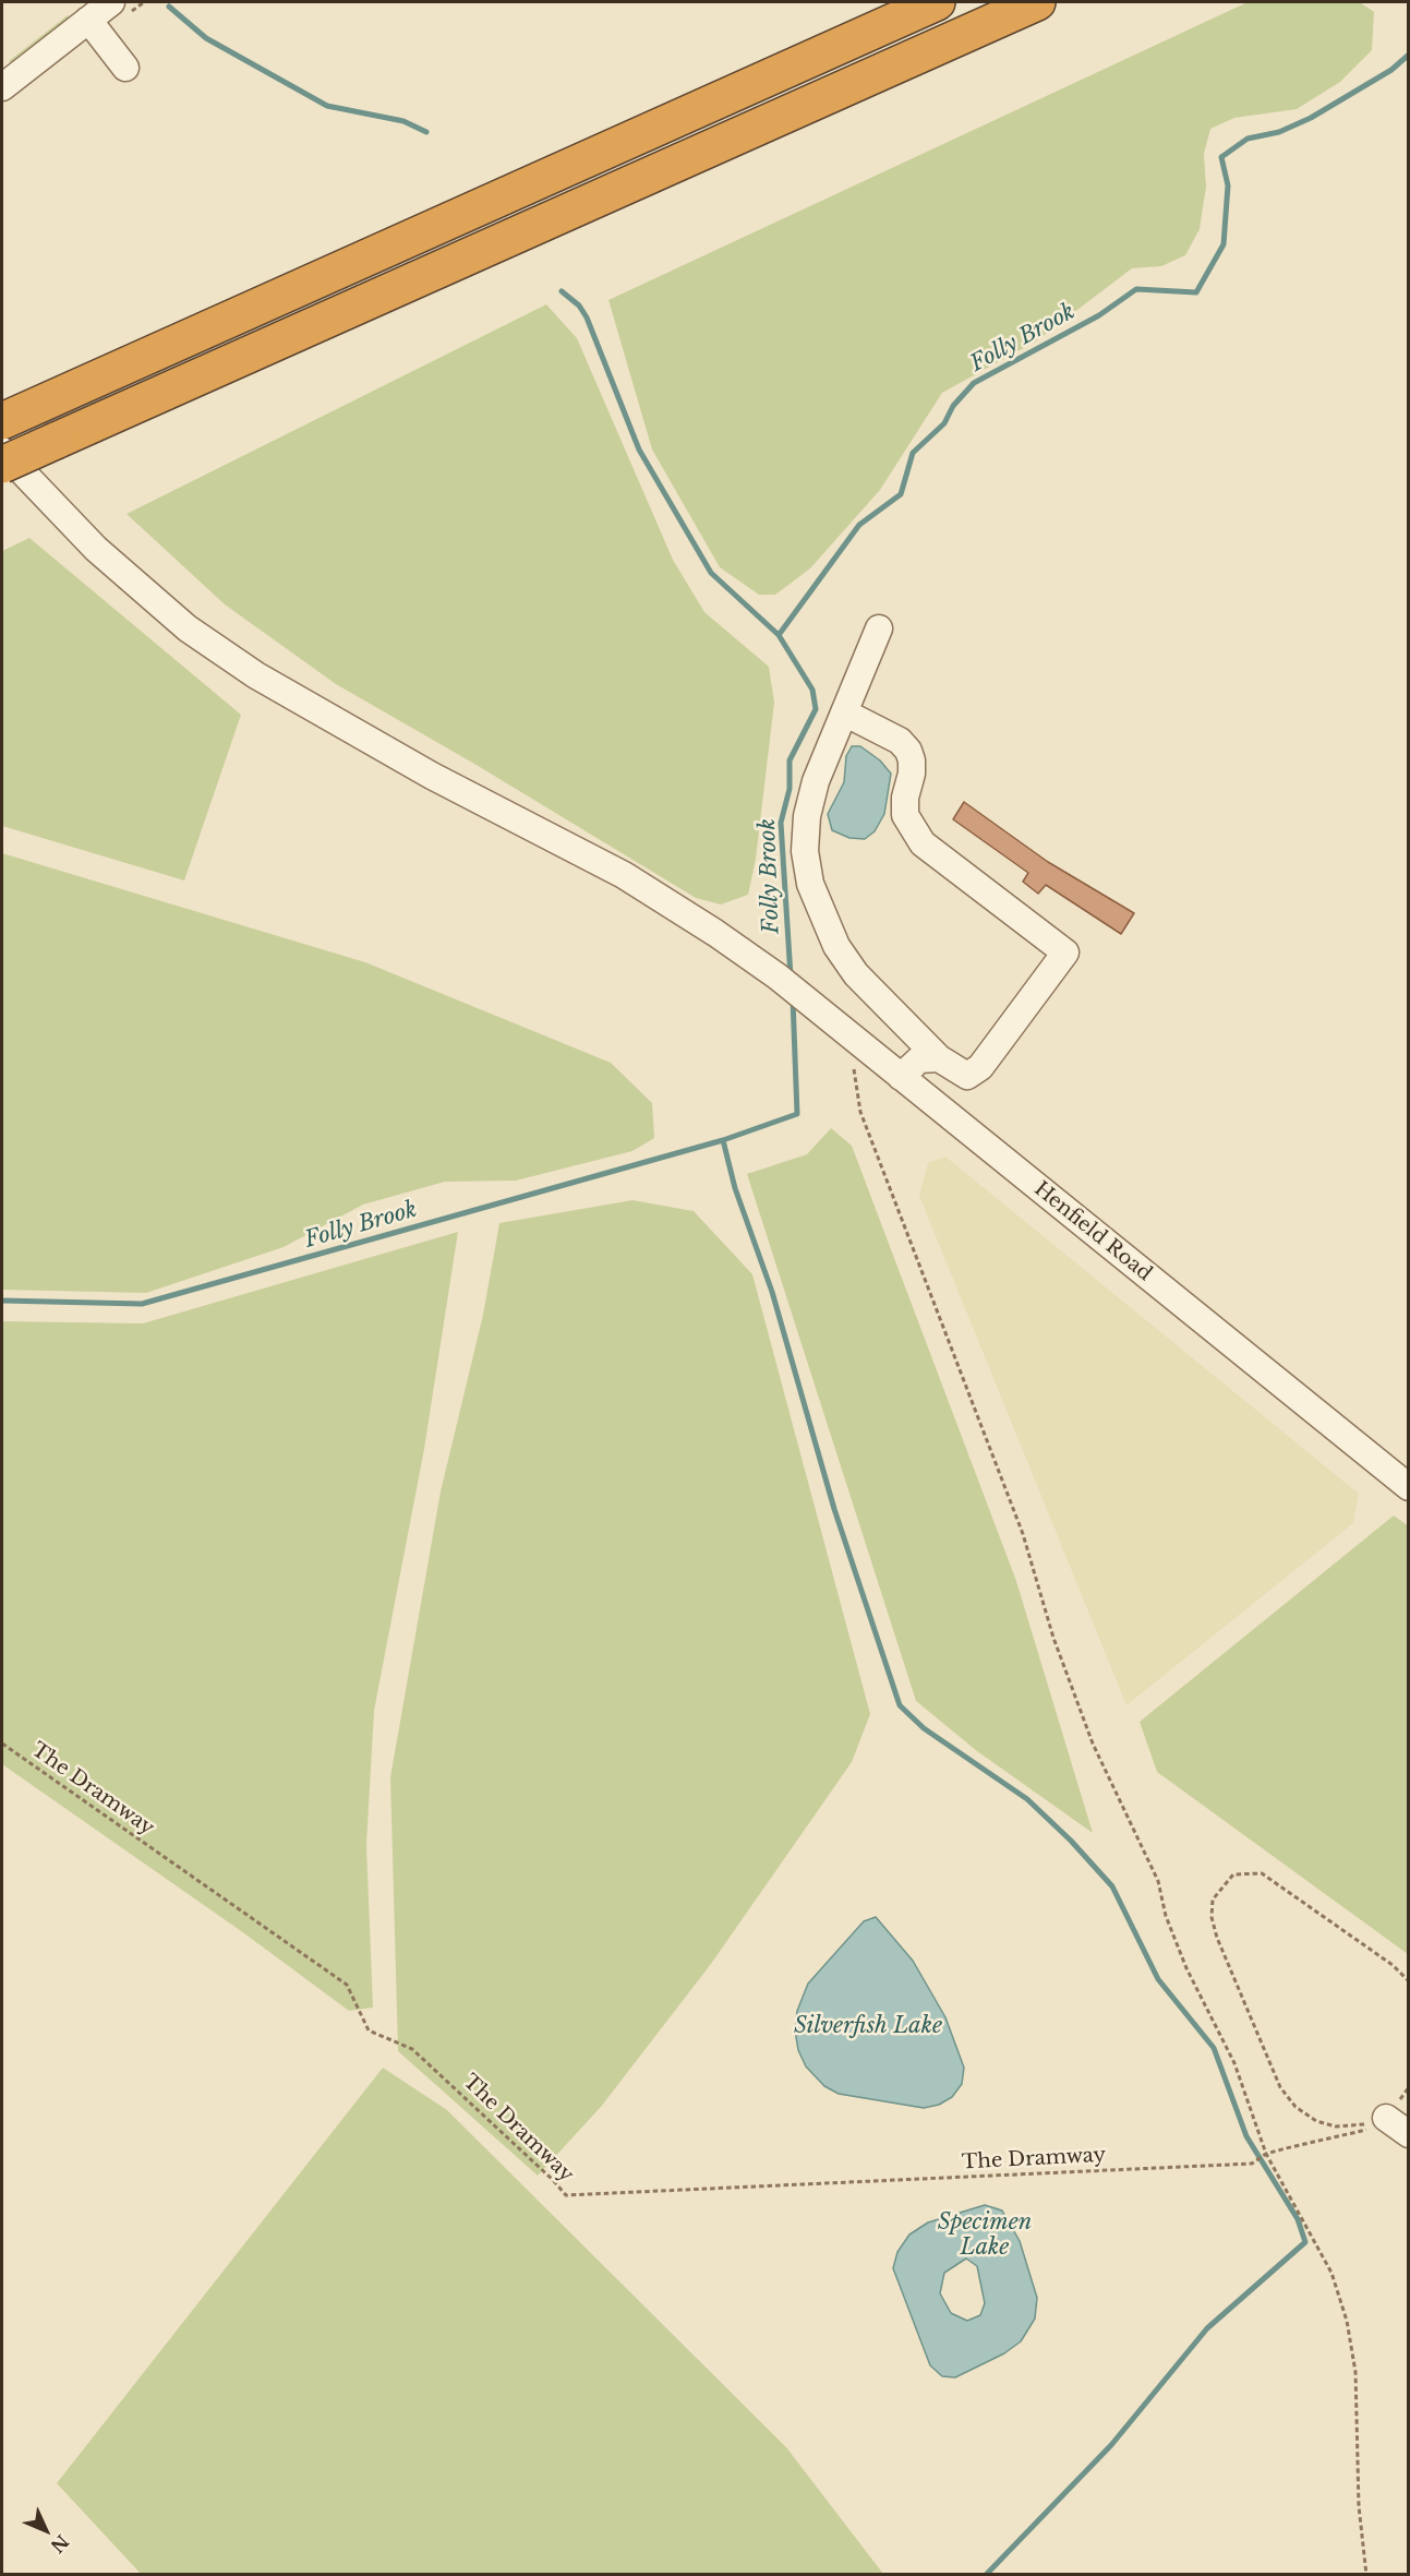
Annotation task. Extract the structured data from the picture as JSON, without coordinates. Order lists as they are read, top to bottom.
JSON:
{
  "streets": {
    "street": ["Henfield Road"],
    "path": ["The Dramway"]
  },
  "water": ["Folly Brook", "Silverfish Lake", "Specimen Lake"],
  "north": "bottom right"
}
